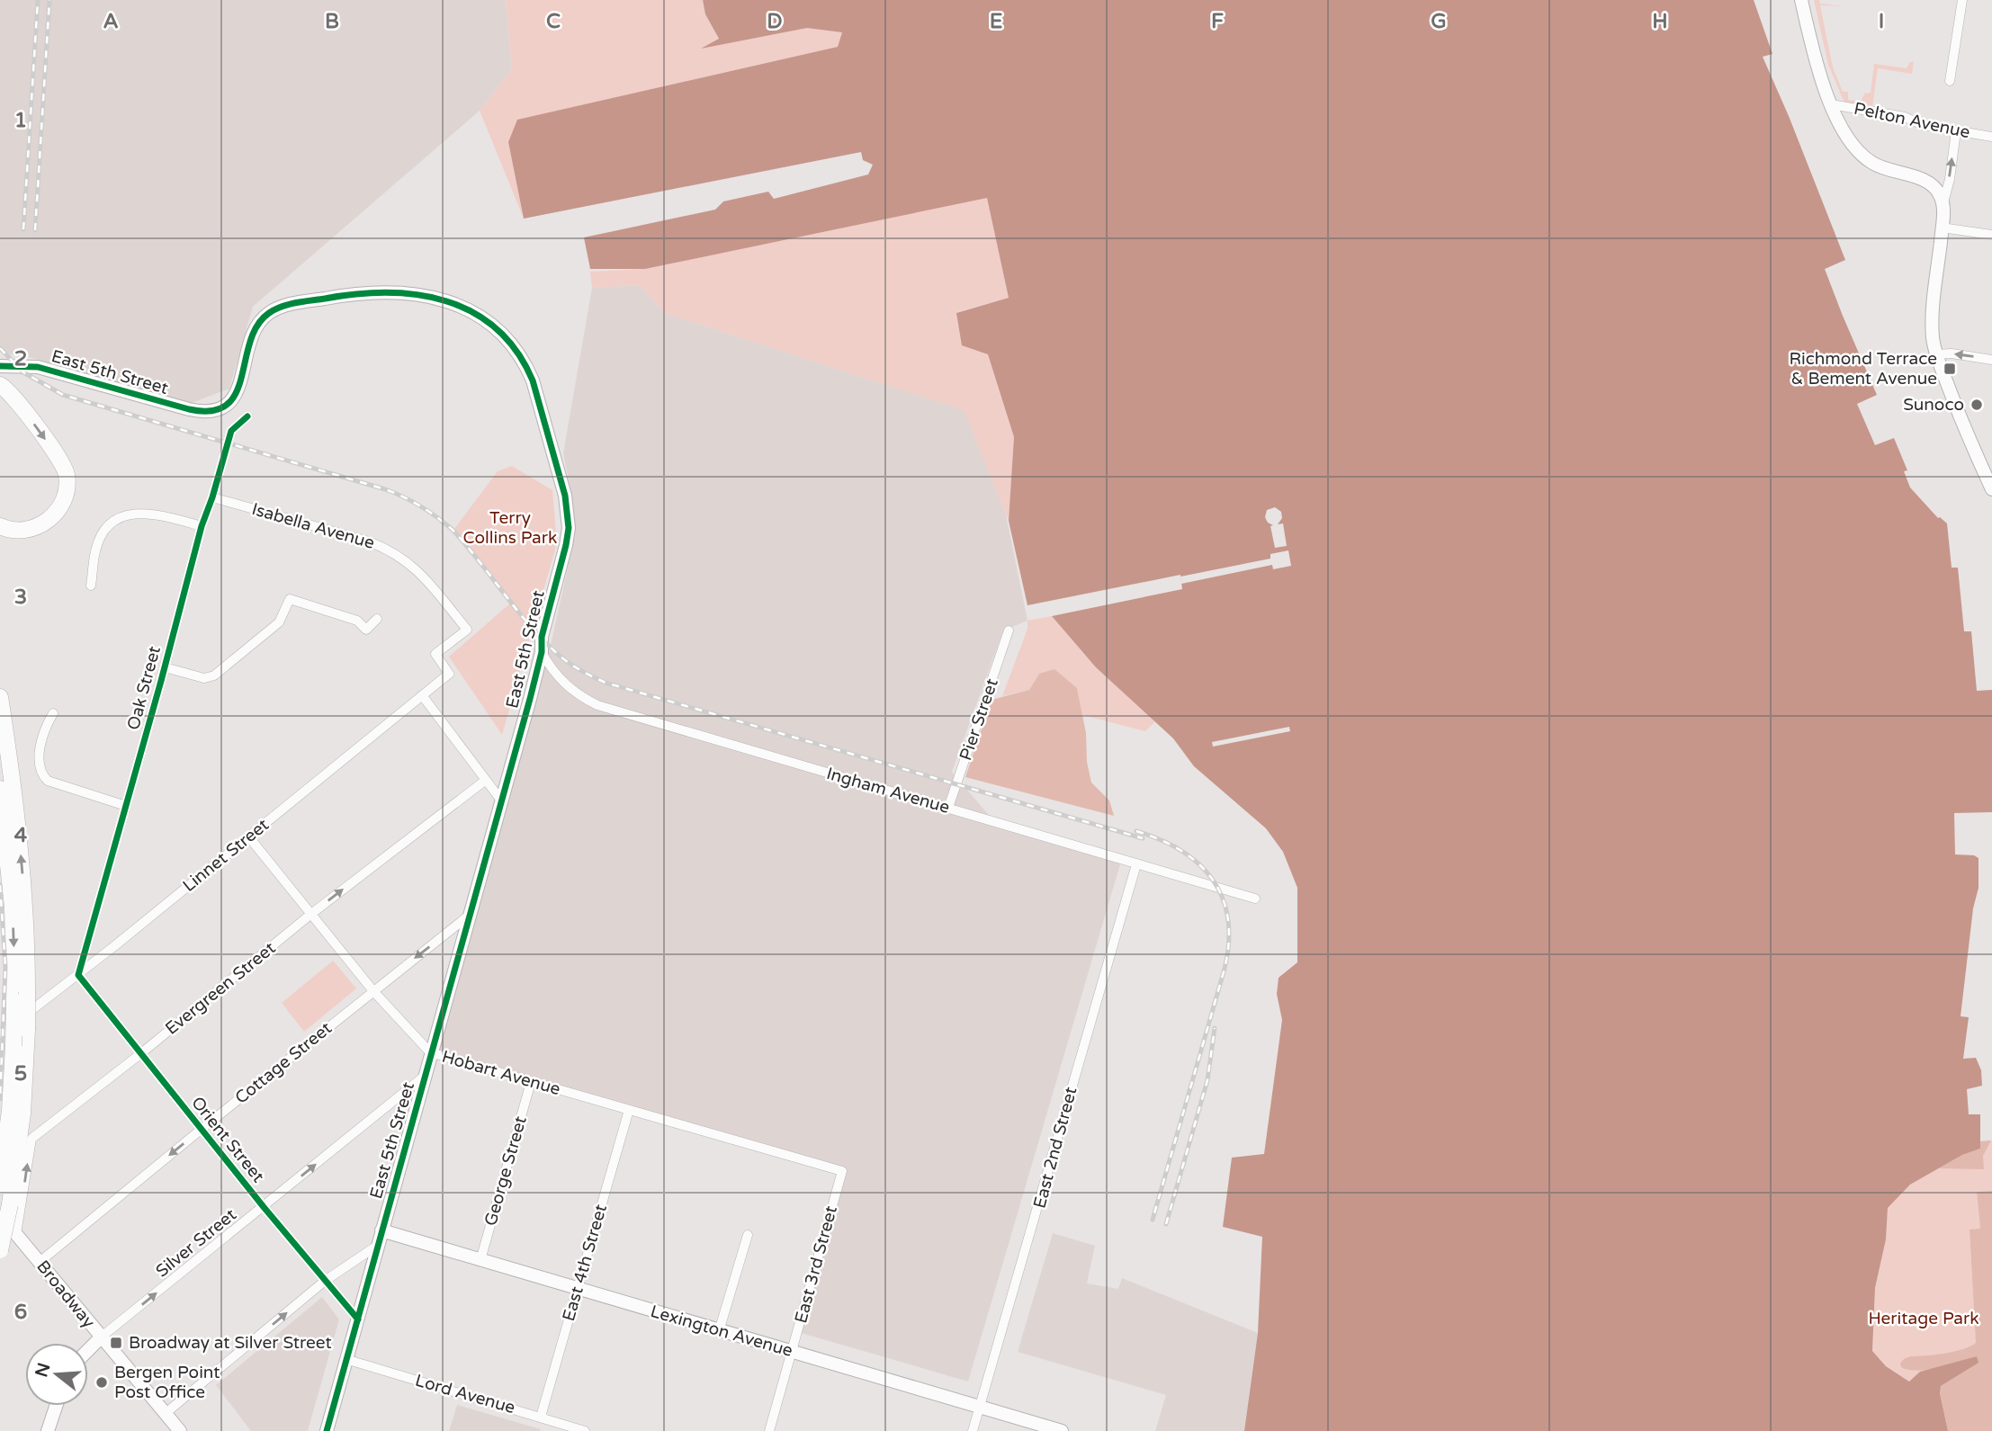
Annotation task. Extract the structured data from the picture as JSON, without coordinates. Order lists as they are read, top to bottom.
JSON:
{
  "streets": {
    "street": [
      "Pelton Avenue",
      "East 5th Street",
      "Isabella Avenue",
      "Oak Street",
      "Pier Street",
      "Ingham Avenue",
      "Linnet Street",
      "Evergreen Street",
      "Cottage Street",
      "Hobart Avenue",
      "Orient Street",
      "East 2nd Street",
      "George Street",
      "Silver Street",
      "East 4th Street",
      "East 3rd Street",
      "Broadway",
      "Lexington Avenue",
      "Lord Avenue"
    ]
  },
  "crossings": [
    ["East 5th Street", "Ingham Avenue"],
    ["East 5th Street", "Cottage Street"],
    ["East 5th Street", "Hobart Avenue"],
    ["East 5th Street", "Orient Street"],
    ["East 5th Street", "Silver Street"],
    ["East 5th Street", "Lexington Avenue"],
    ["East 5th Street", "Lord Avenue"],
    ["Isabella Avenue", "Oak Street"],
    ["Isabella Avenue", "Linnet Street"],
    ["Oak Street", "Linnet Street"],
    ["Oak Street", "Orient Street"],
    ["Pier Street", "Ingham Avenue"],
    ["Ingham Avenue", "East 2nd Street"],
    ["Linnet Street", "Hobart Avenue"],
    ["Linnet Street", "Orient Street"],
    ["Evergreen Street", "Hobart Avenue"],
    ["Evergreen Street", "Orient Street"],
    ["Evergreen Street", "Broadway"],
    ["Cottage Street", "Hobart Avenue"],
    ["Cottage Street", "Orient Street"],
    ["Cottage Street", "Broadway"],
    ["Hobart Avenue", "George Street"],
    ["Hobart Avenue", "East 4th Street"],
    ["Hobart Avenue", "East 3rd Street"],
    ["Orient Street", "Silver Street"],
    ["East 2nd Street", "Lexington Avenue"],
    ["George Street", "Lexington Avenue"],
    ["Silver Street", "Broadway"],
    ["East 4th Street", "Lexington Avenue"],
    ["East 4th Street", "Lord Avenue"],
    ["East 3rd Street", "Lexington Avenue"]
  ],
  "one_way": ["Evergreen Street", "Cottage Street", "Silver Street"],
  "parks": ["Terry Collins Park", "Heritage Park"],
  "places": {
    "transit": ["Richmond Terrace & Bement Avenue", "Broadway at Silver Street"],
    "other": ["Sunoco", "Bergen Point Post Office"]
  },
  "north": "left",
  "grid": {
    "columns": [
      "A",
      "B",
      "C",
      "D",
      "E",
      "F",
      "G",
      "H",
      "I"
    ],
    "rows": [
      "1",
      "2",
      "3",
      "4",
      "5",
      "6"
    ]
  }
}
